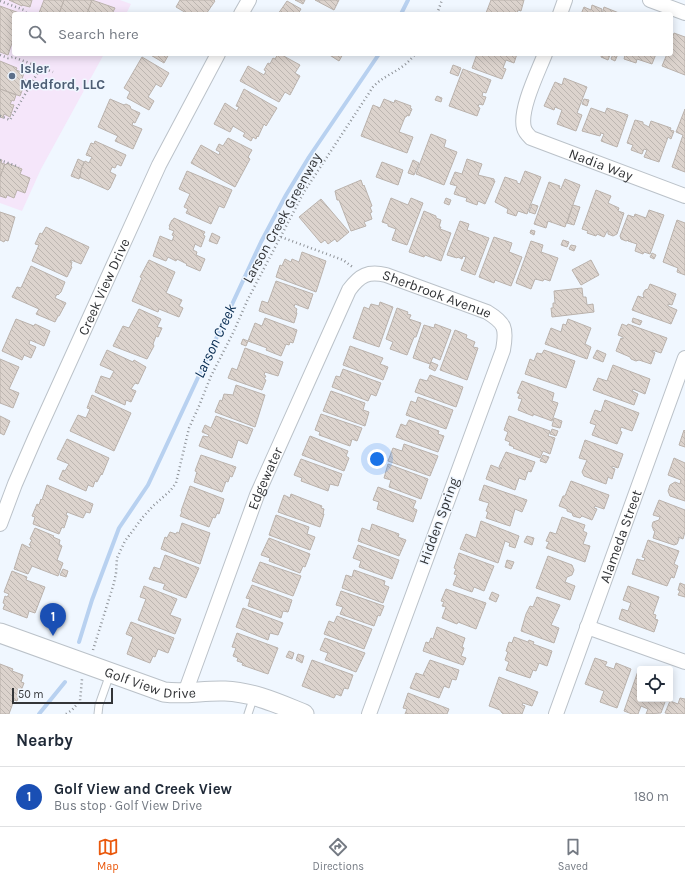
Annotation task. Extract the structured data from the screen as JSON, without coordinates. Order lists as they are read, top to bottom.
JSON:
{
  "streets": {
    "street": [
      "Nadia Way",
      "Creek View Drive",
      "Sherbrook Avenue",
      "Edgewater",
      "Hidden Spring",
      "Alameda Street",
      "Golf View Drive"
    ],
    "path": ["Larson Creek Greenway"]
  },
  "crossings": [
    ["Larson Creek Greenway", "Golf View Drive"],
    ["Sherbrook Avenue", "Edgewater"],
    ["Sherbrook Avenue", "Hidden Spring"],
    ["Edgewater", "Golf View Drive"]
  ],
  "water": ["Larson Creek"],
  "places": ["Isler Medford, LLC"],
  "scale_bar": "50 m",
  "page": {
    "search": "Search here",
    "pins": "1",
    "scale": "50 m",
    "heading": "Nearby",
    "list": [
      {
        "mark": "1",
        "name": "Golf View and Creek View",
        "note": "Bus stop · Golf View Drive",
        "value": "180 m"
      }
    ],
    "nav": ["Map", "Directions", "Saved"]
  }
}
